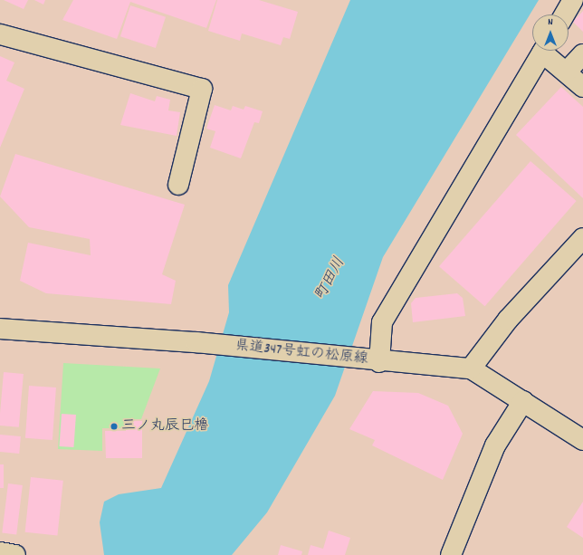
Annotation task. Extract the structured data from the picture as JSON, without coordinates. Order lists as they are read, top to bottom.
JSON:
{
  "streets": {
    "street": ["県道347号虹の松原線"]
  },
  "water": ["町田川"],
  "places": ["三ノ丸辰巳櫓"],
  "north": "top"
}
